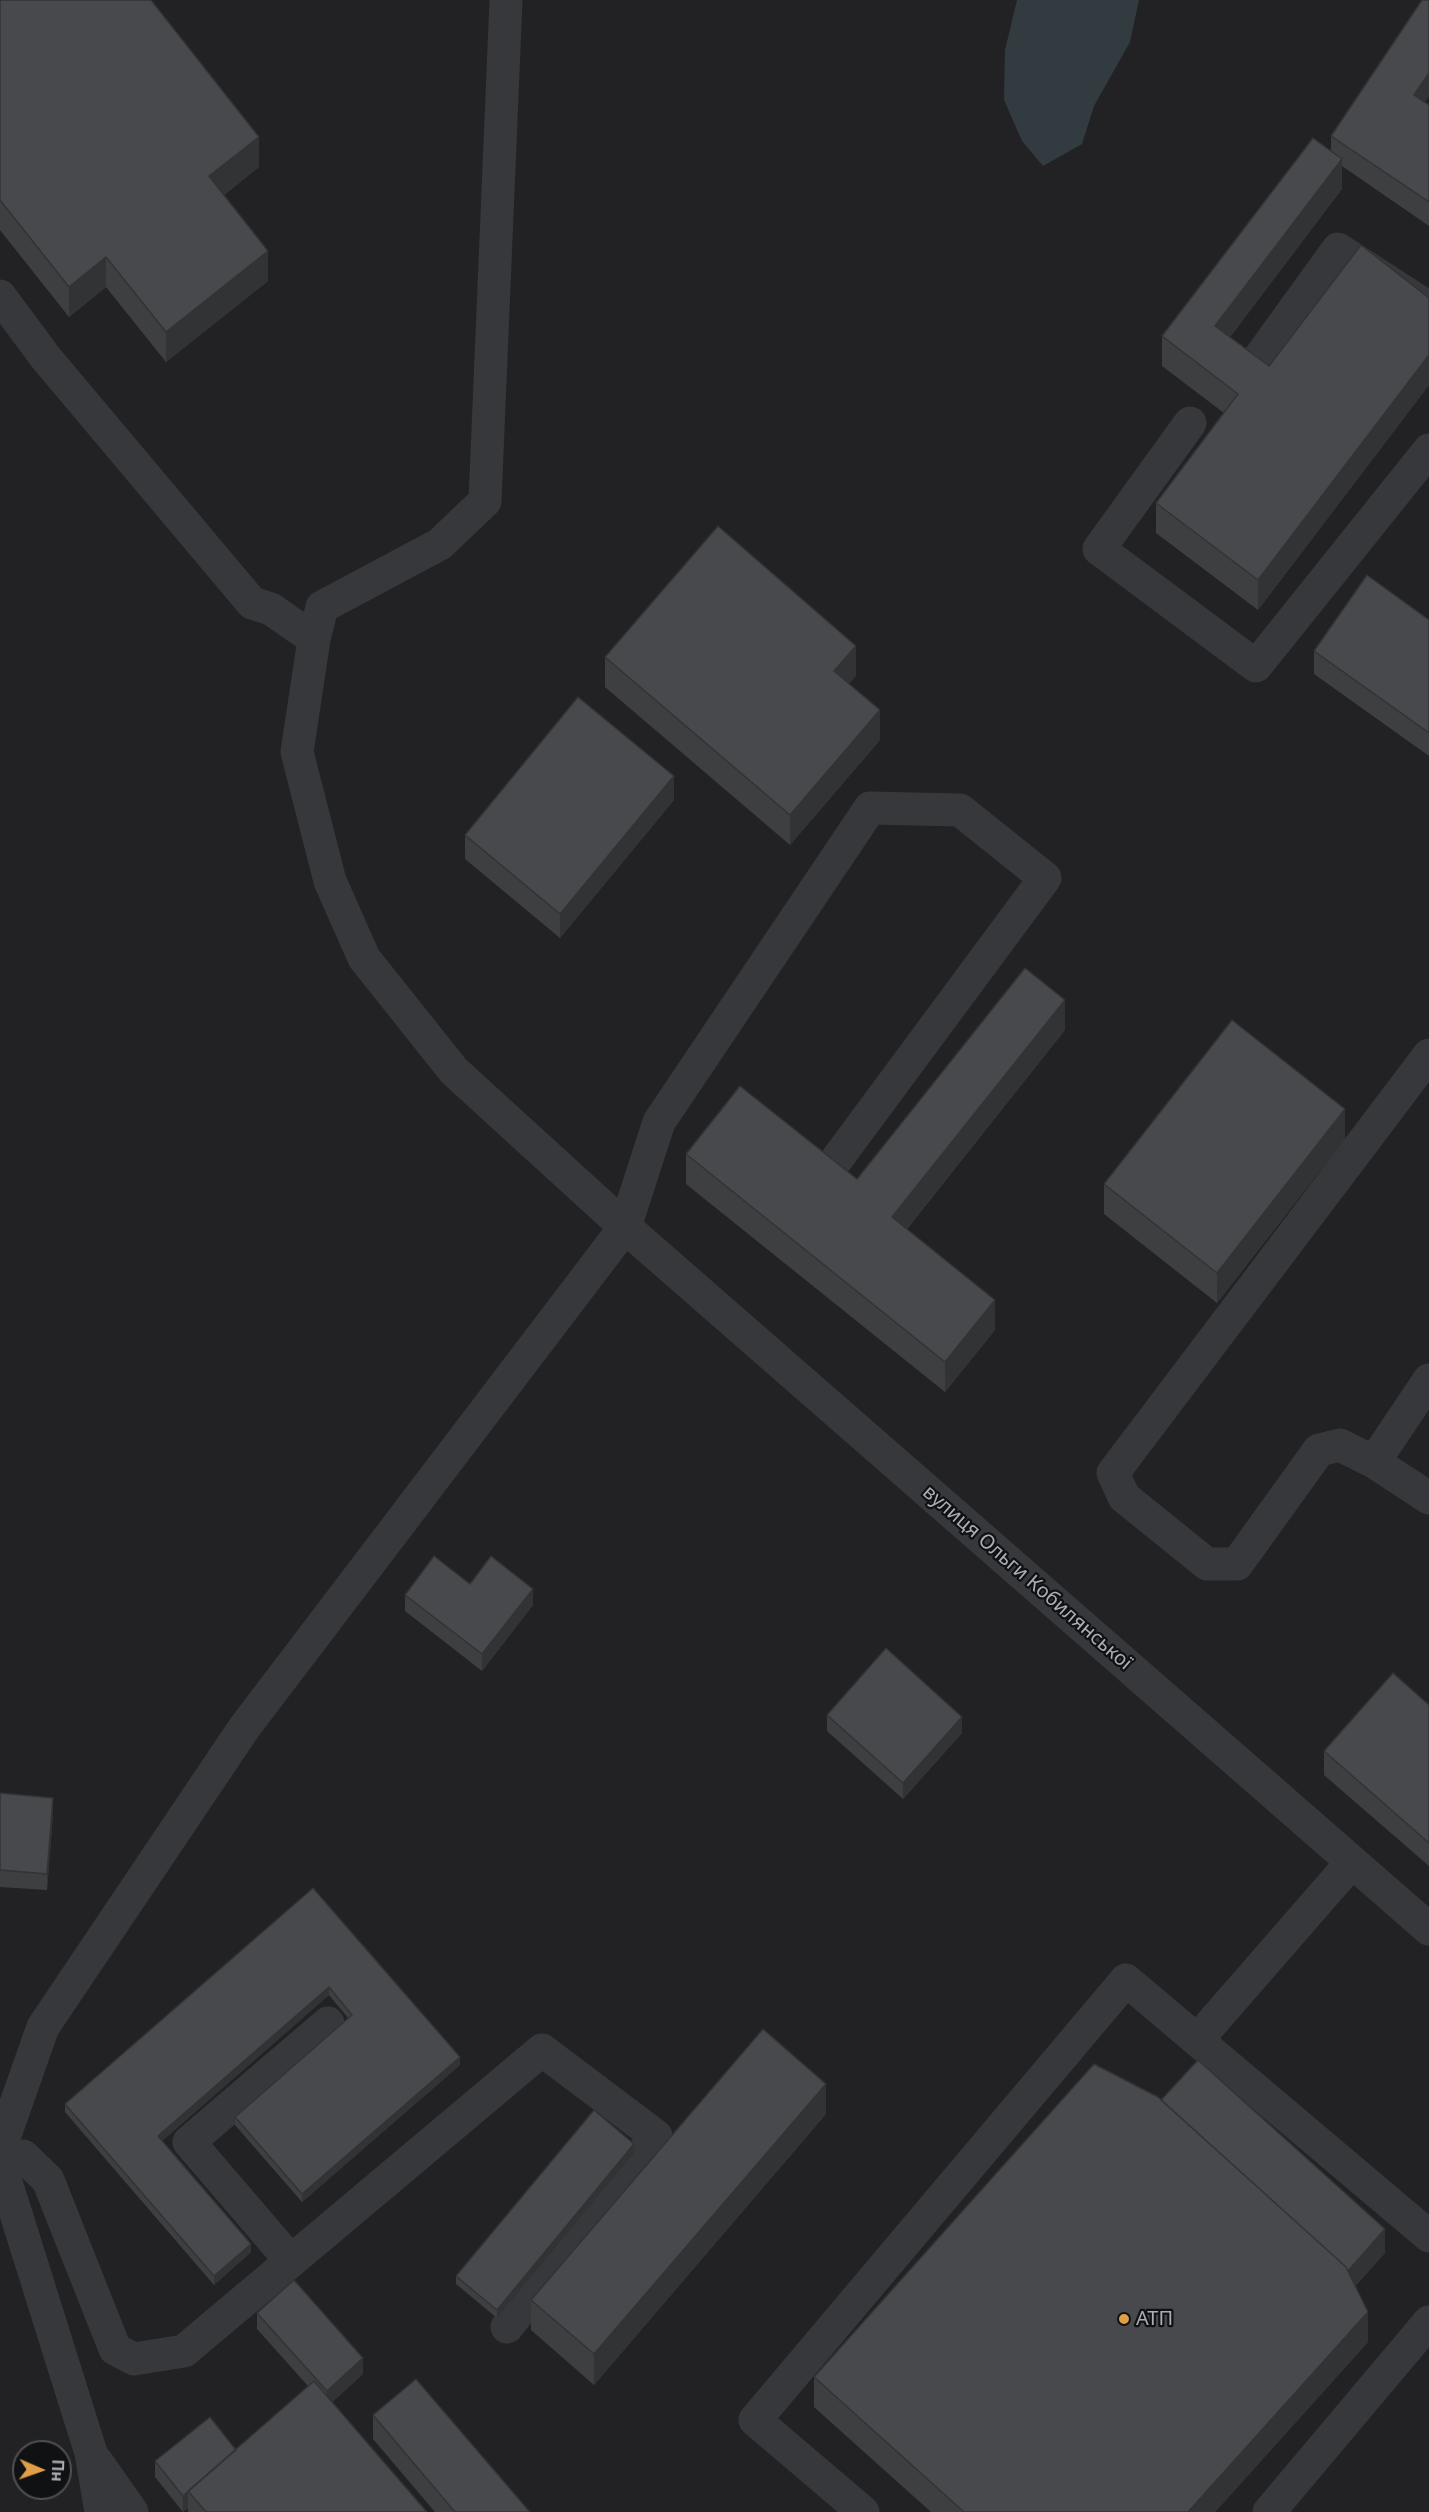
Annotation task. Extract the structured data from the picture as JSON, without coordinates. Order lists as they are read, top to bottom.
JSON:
{
  "streets": {
    "street": ["вулиця Ольги Кобилянської"]
  },
  "places": ["АТП"],
  "north": "right"
}
